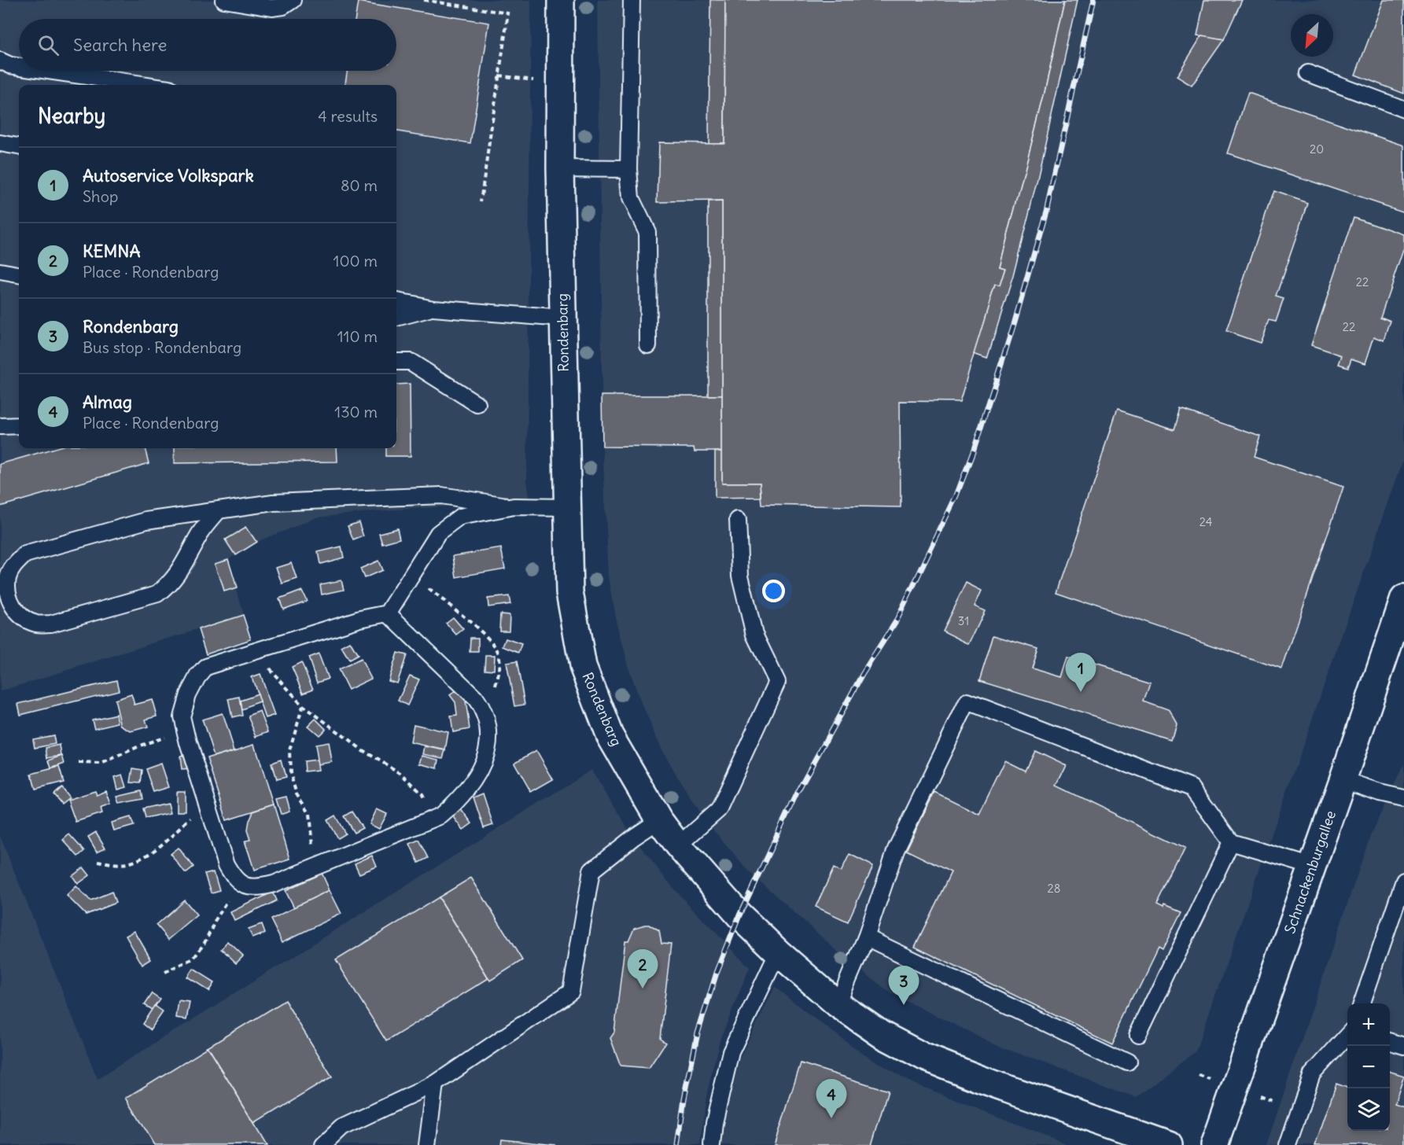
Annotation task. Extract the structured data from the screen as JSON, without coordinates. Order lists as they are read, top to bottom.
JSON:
{
  "streets": {
    "street": ["Rondenbarg", "Schnackenburgallee"]
  },
  "house_numbers": [
    "20",
    "22",
    "22",
    "24",
    "31",
    "28"
  ],
  "north": "bottom left",
  "page": {
    "search": "Search here",
    "heading": ["Nearby", "4 results"],
    "list": [
      {
        "mark": "1",
        "name": "Autoservice Volkspark",
        "note": "Shop",
        "value": "80 m"
      },
      {
        "mark": "2",
        "name": "KEMNA",
        "note": "Place · Rondenbarg",
        "value": "100 m"
      },
      {
        "mark": "3",
        "name": "Rondenbarg",
        "note": "Bus stop · Rondenbarg",
        "value": "110 m"
      },
      {
        "mark": "4",
        "name": "Almag",
        "note": "Place · Rondenbarg",
        "value": "130 m"
      }
    ],
    "pins": [
      "1",
      "2",
      "3",
      "4"
    ],
    "map_buttons": ["+", "−"]
  }
}
